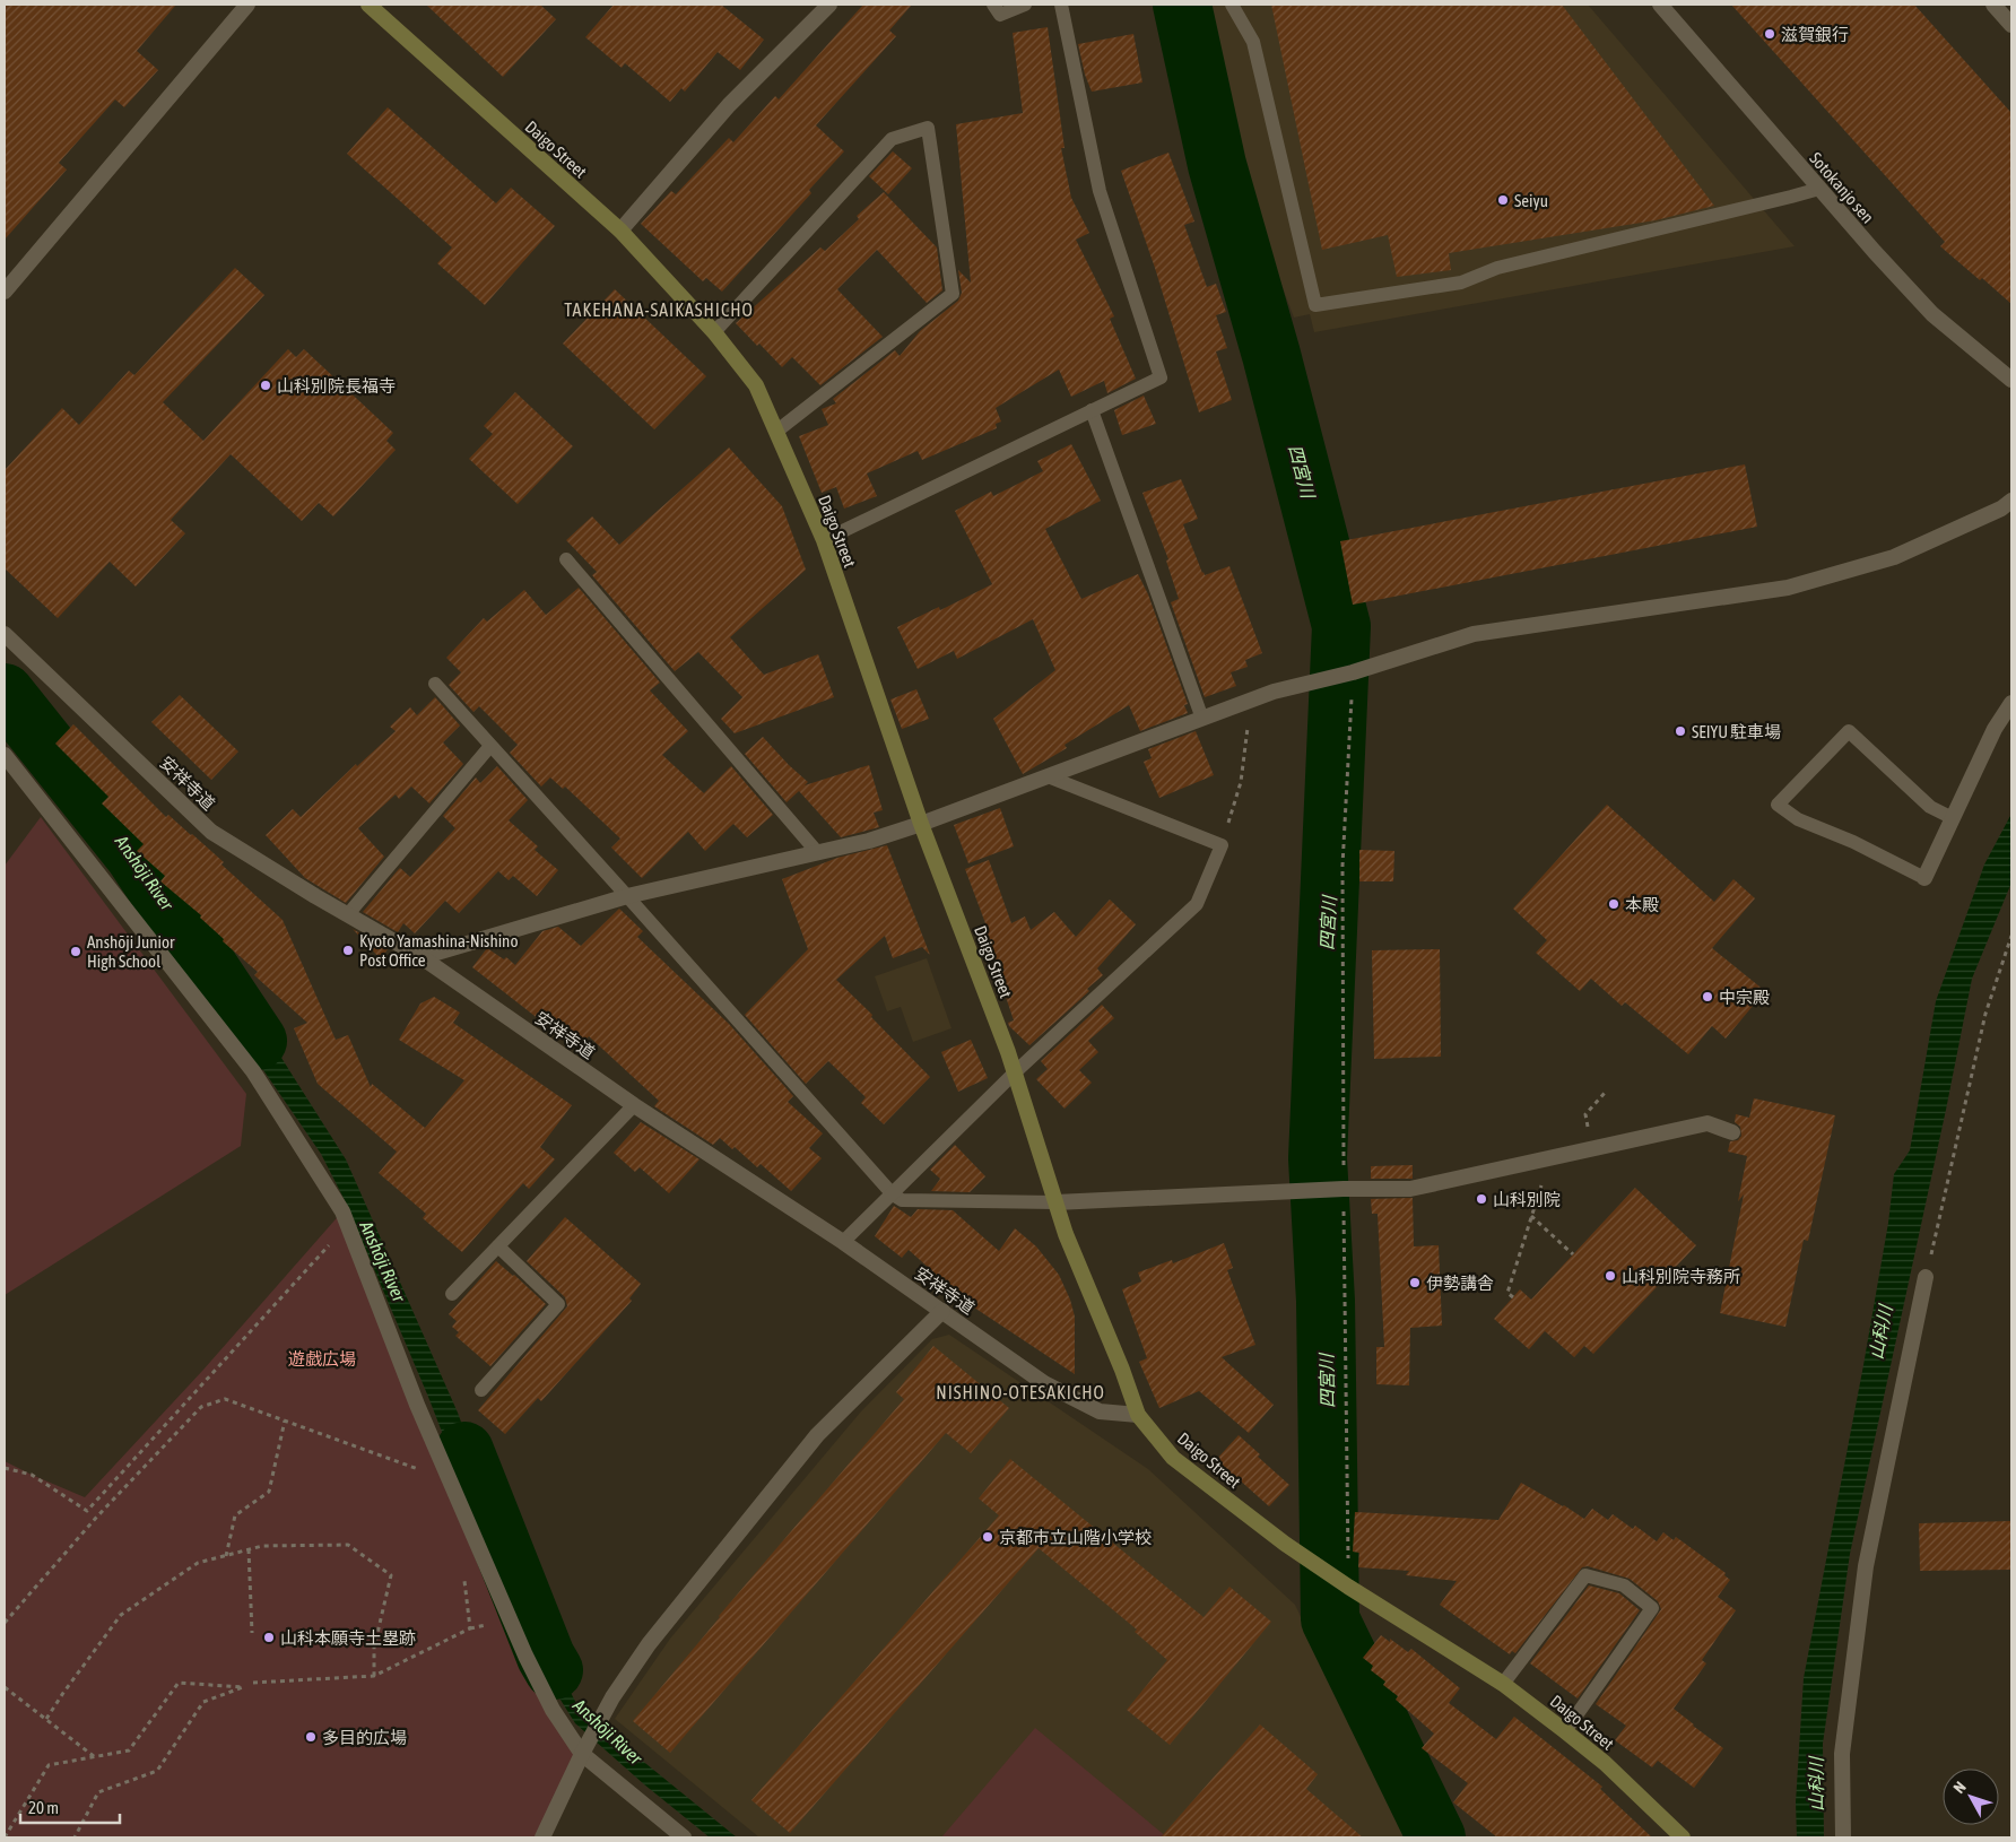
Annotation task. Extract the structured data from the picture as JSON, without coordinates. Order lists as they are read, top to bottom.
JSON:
{
  "streets": {
    "main road": ["Daigo Street"],
    "street": ["Sotokanjo sen", "安祥寺道"]
  },
  "crossings": [
    ["Daigo Street", "安祥寺道"]
  ],
  "districts": ["TAKEHANA-SAIKASHICHO", "NISHINO-OTESAKICHO"],
  "water": ["四宮川", "Anshōji River", "山科川"],
  "parks": ["遊戯広場"],
  "places": [
    "滋賀銀行",
    "Seiyu",
    "山科別院長福寺",
    "SEIYU 駐車場",
    "本殿",
    "Kyoto Yamashina-Nishino Post Office",
    "Anshōji Junior High School",
    "中宗殿",
    "山科別院",
    "山科別院寺務所",
    "伊勢講舎",
    "京都市立山階小学校",
    "山科本願寺土塁跡",
    "多目的広場"
  ],
  "scale_bar": "20 m",
  "north": "top left"
}
